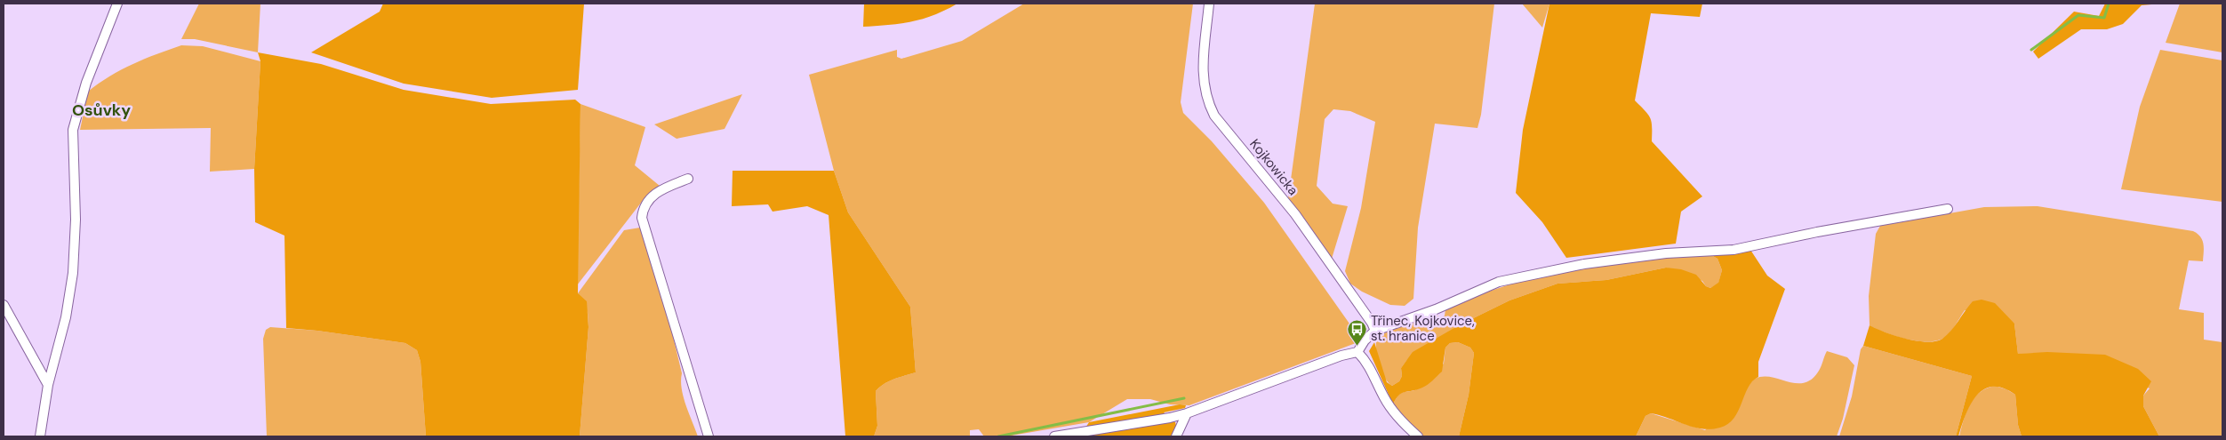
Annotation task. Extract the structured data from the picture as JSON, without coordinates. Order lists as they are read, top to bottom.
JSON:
{
  "streets": {
    "street": ["Kojkowicka"]
  },
  "districts": ["Osůvky"],
  "places": {
    "bus stop": ["Třinec, Kojkovice, st. hranice"]
  }
}
